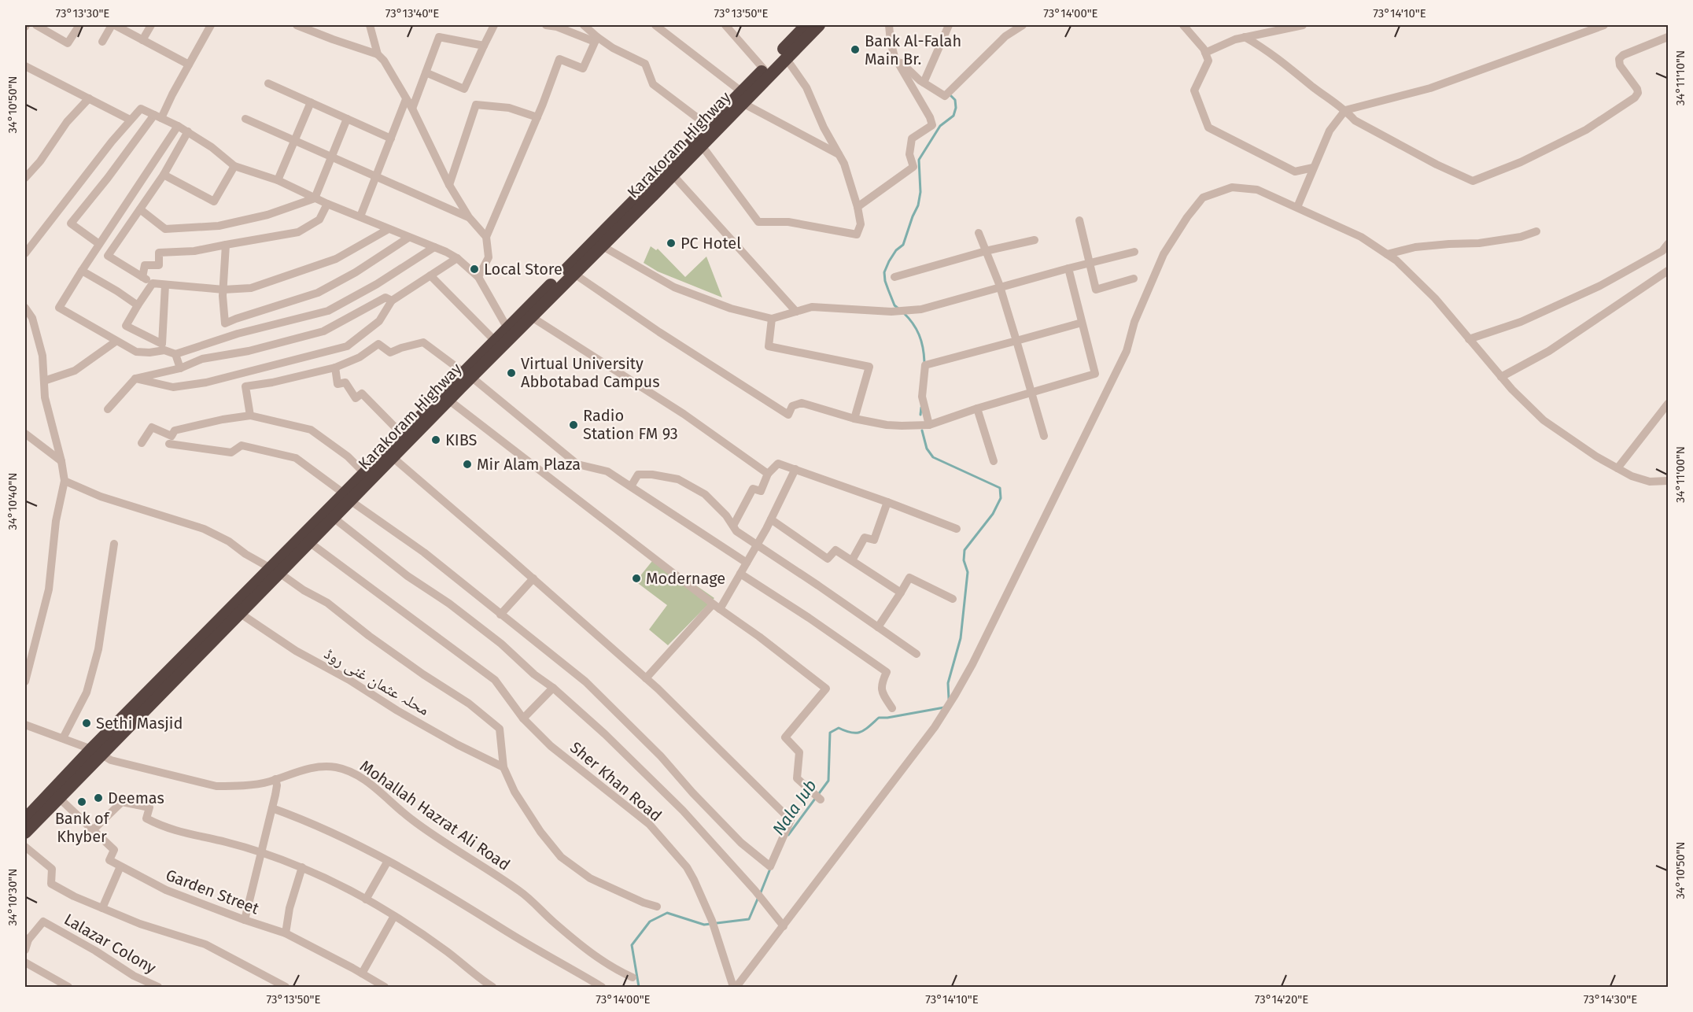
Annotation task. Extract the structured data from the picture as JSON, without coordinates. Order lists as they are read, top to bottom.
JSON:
{
  "streets": {
    "highway": ["Karakoram Highway"],
    "street": [
      "محلہ عثمان غنی روڈ",
      "Sher Khan Road",
      "Mohallah Hazrat Ali Road",
      "Garden Street",
      "Lalazar Colony"
    ]
  },
  "crossings": [
    ["Karakoram Highway", "محلہ عثمان غنی روڈ"],
    ["Karakoram Highway", "Sher Khan Road"],
    ["Karakoram Highway", "Mohallah Hazrat Ali Road"]
  ],
  "water": ["Nala Jub"],
  "places": [
    "Bank Al-Falah Main Br.",
    "PC Hotel",
    "Local Store",
    "Virtual University Abbotabad Campus",
    "Radio Station FM 93",
    "KIBS",
    "Mir Alam Plaza",
    "Modernage",
    "Sethi Masjid",
    "Deemas",
    "Bank of Khyber"
  ],
  "coordinates": [
    "73°13'30\"E",
    "73°13'40\"E",
    "73°13'50\"E",
    "73°14'00\"E",
    "73°14'10\"E",
    "34°11'10\"N",
    "34°10'50\"N",
    "34°11'00\"N",
    "34°10'40\"N",
    "34°10'30\"N",
    "73°14'20\"E",
    "73°14'30\"E"
  ]
}
